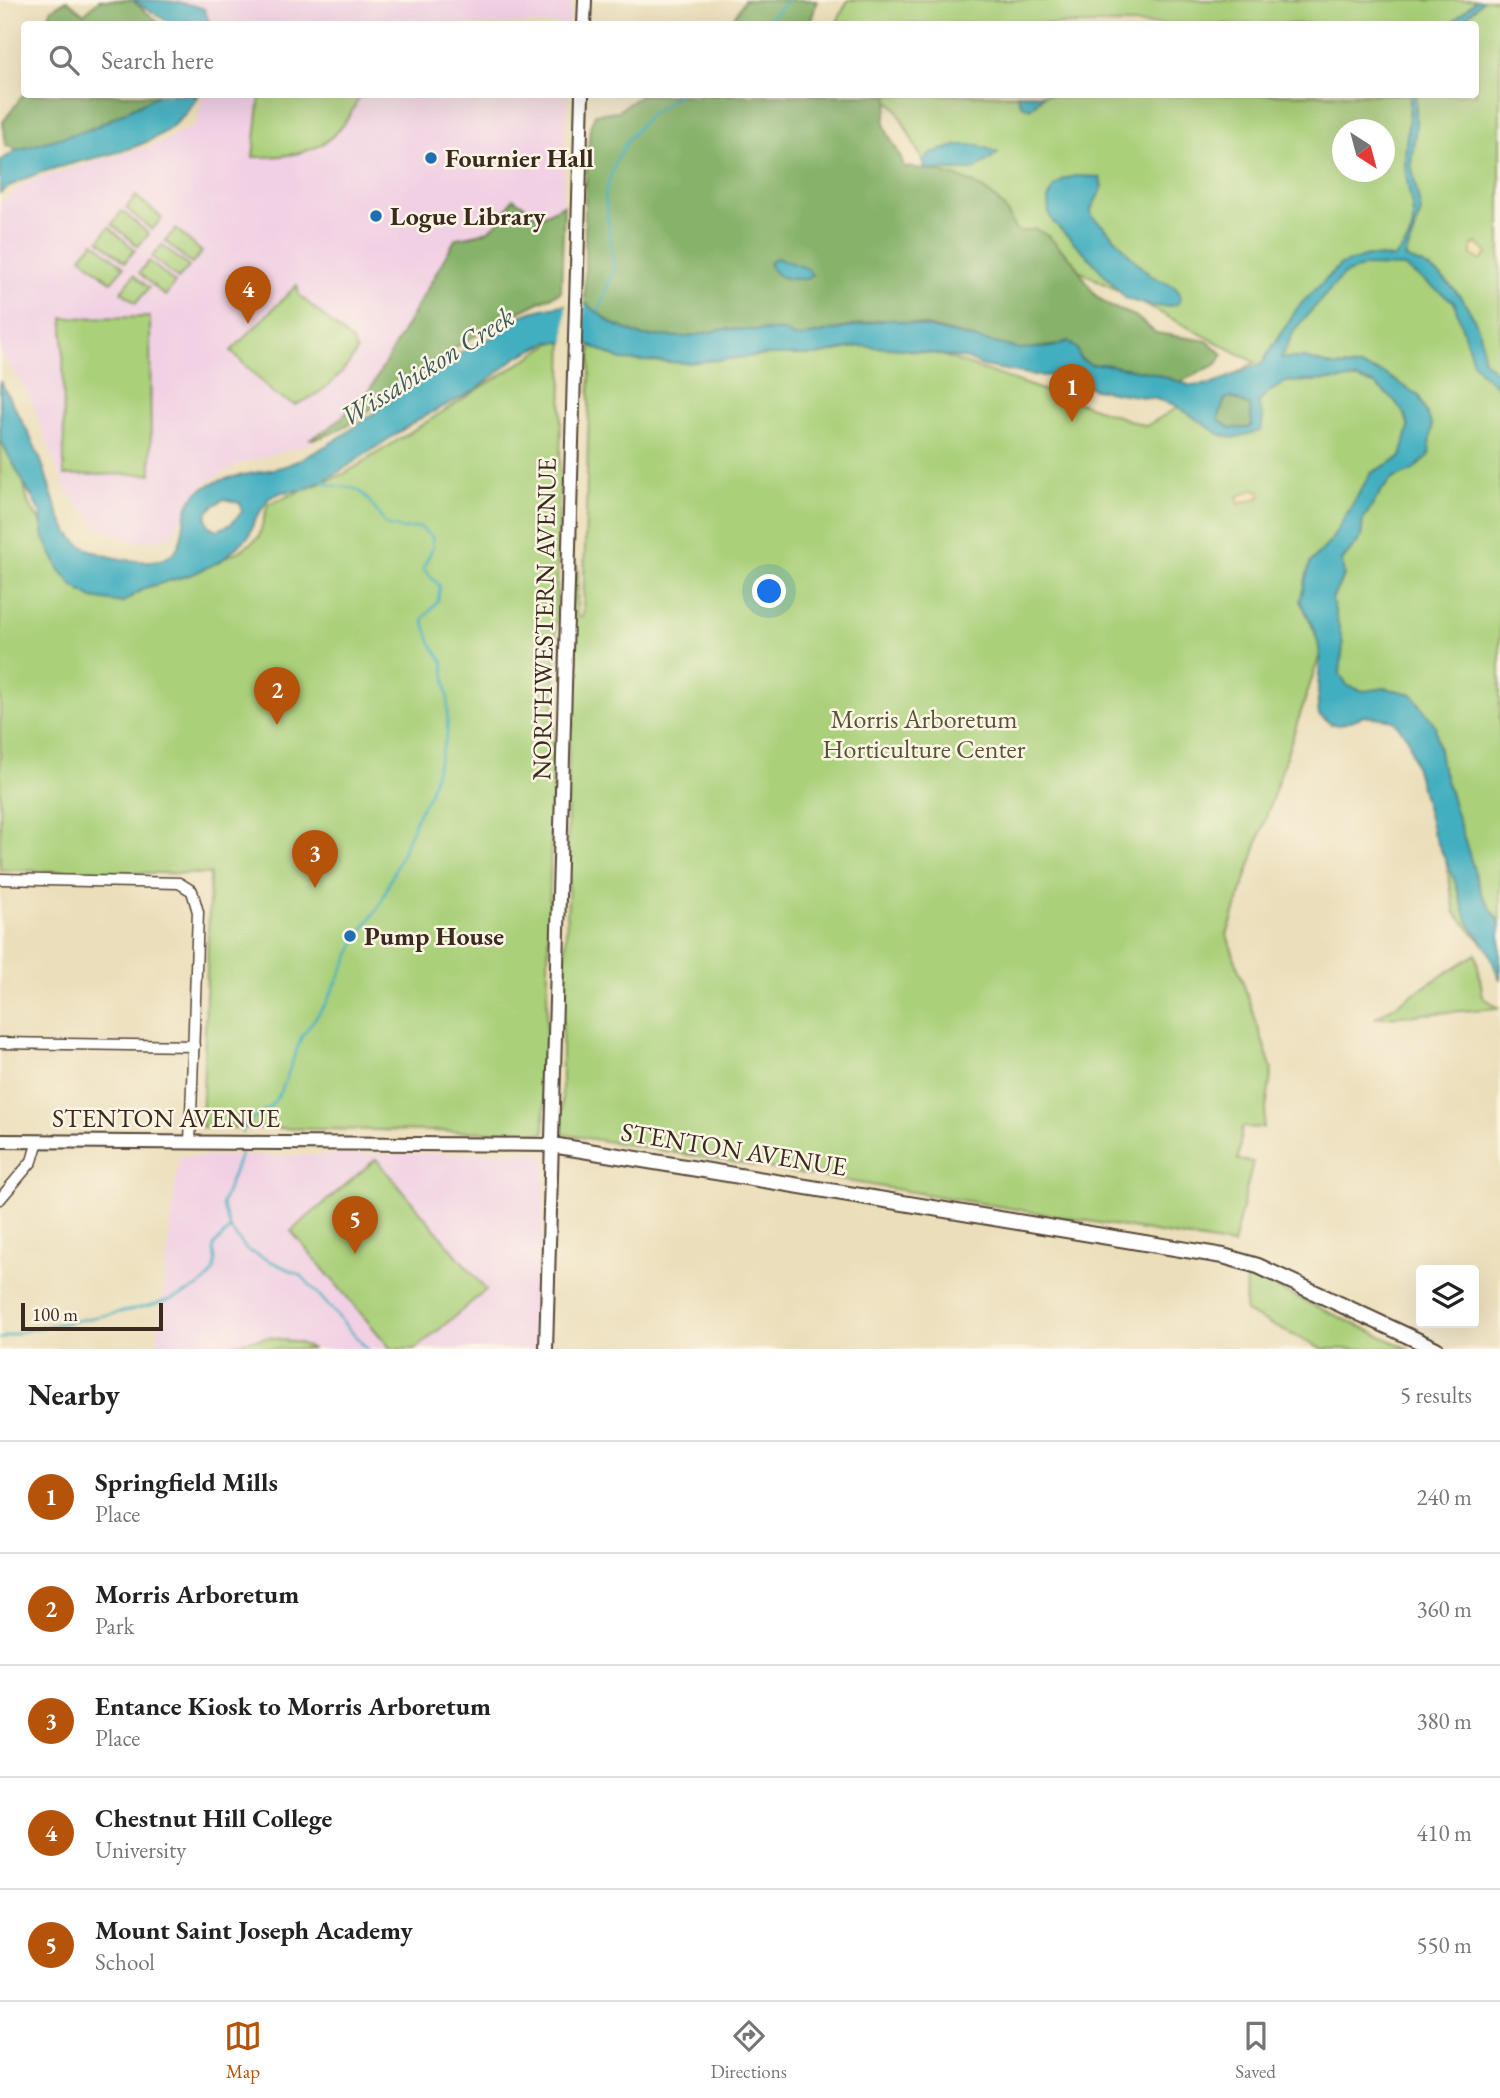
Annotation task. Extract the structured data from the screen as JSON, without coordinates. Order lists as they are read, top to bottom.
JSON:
{
  "streets": {
    "main road": ["STENTON AVENUE"],
    "street": ["NORTHWESTERN AVENUE"]
  },
  "crossings": [
    ["NORTHWESTERN AVENUE", "STENTON AVENUE"]
  ],
  "water": ["Wissahickon Creek"],
  "parks": ["Morris Arboretum Horticulture Center"],
  "places": ["Fournier Hall", "Logue Library", "Pump House"],
  "scale_bar": "100 m",
  "north": "bottom right",
  "page": {
    "search": "Search here",
    "pins": [
      "4",
      "1",
      "2",
      "3",
      "5"
    ],
    "scale": "100 m",
    "heading": ["Nearby", "5 results"],
    "list": [
      {
        "mark": "1",
        "name": "Springfield Mills",
        "note": "Place",
        "value": "240 m"
      },
      {
        "mark": "2",
        "name": "Morris Arboretum",
        "note": "Park",
        "value": "360 m"
      },
      {
        "mark": "3",
        "name": "Entance Kiosk to Morris Arboretum",
        "note": "Place",
        "value": "380 m"
      },
      {
        "mark": "4",
        "name": "Chestnut Hill College",
        "note": "University",
        "value": "410 m"
      },
      {
        "mark": "5",
        "name": "Mount Saint Joseph Academy",
        "note": "School",
        "value": "550 m"
      }
    ],
    "nav": ["Map", "Directions", "Saved"]
  }
}
